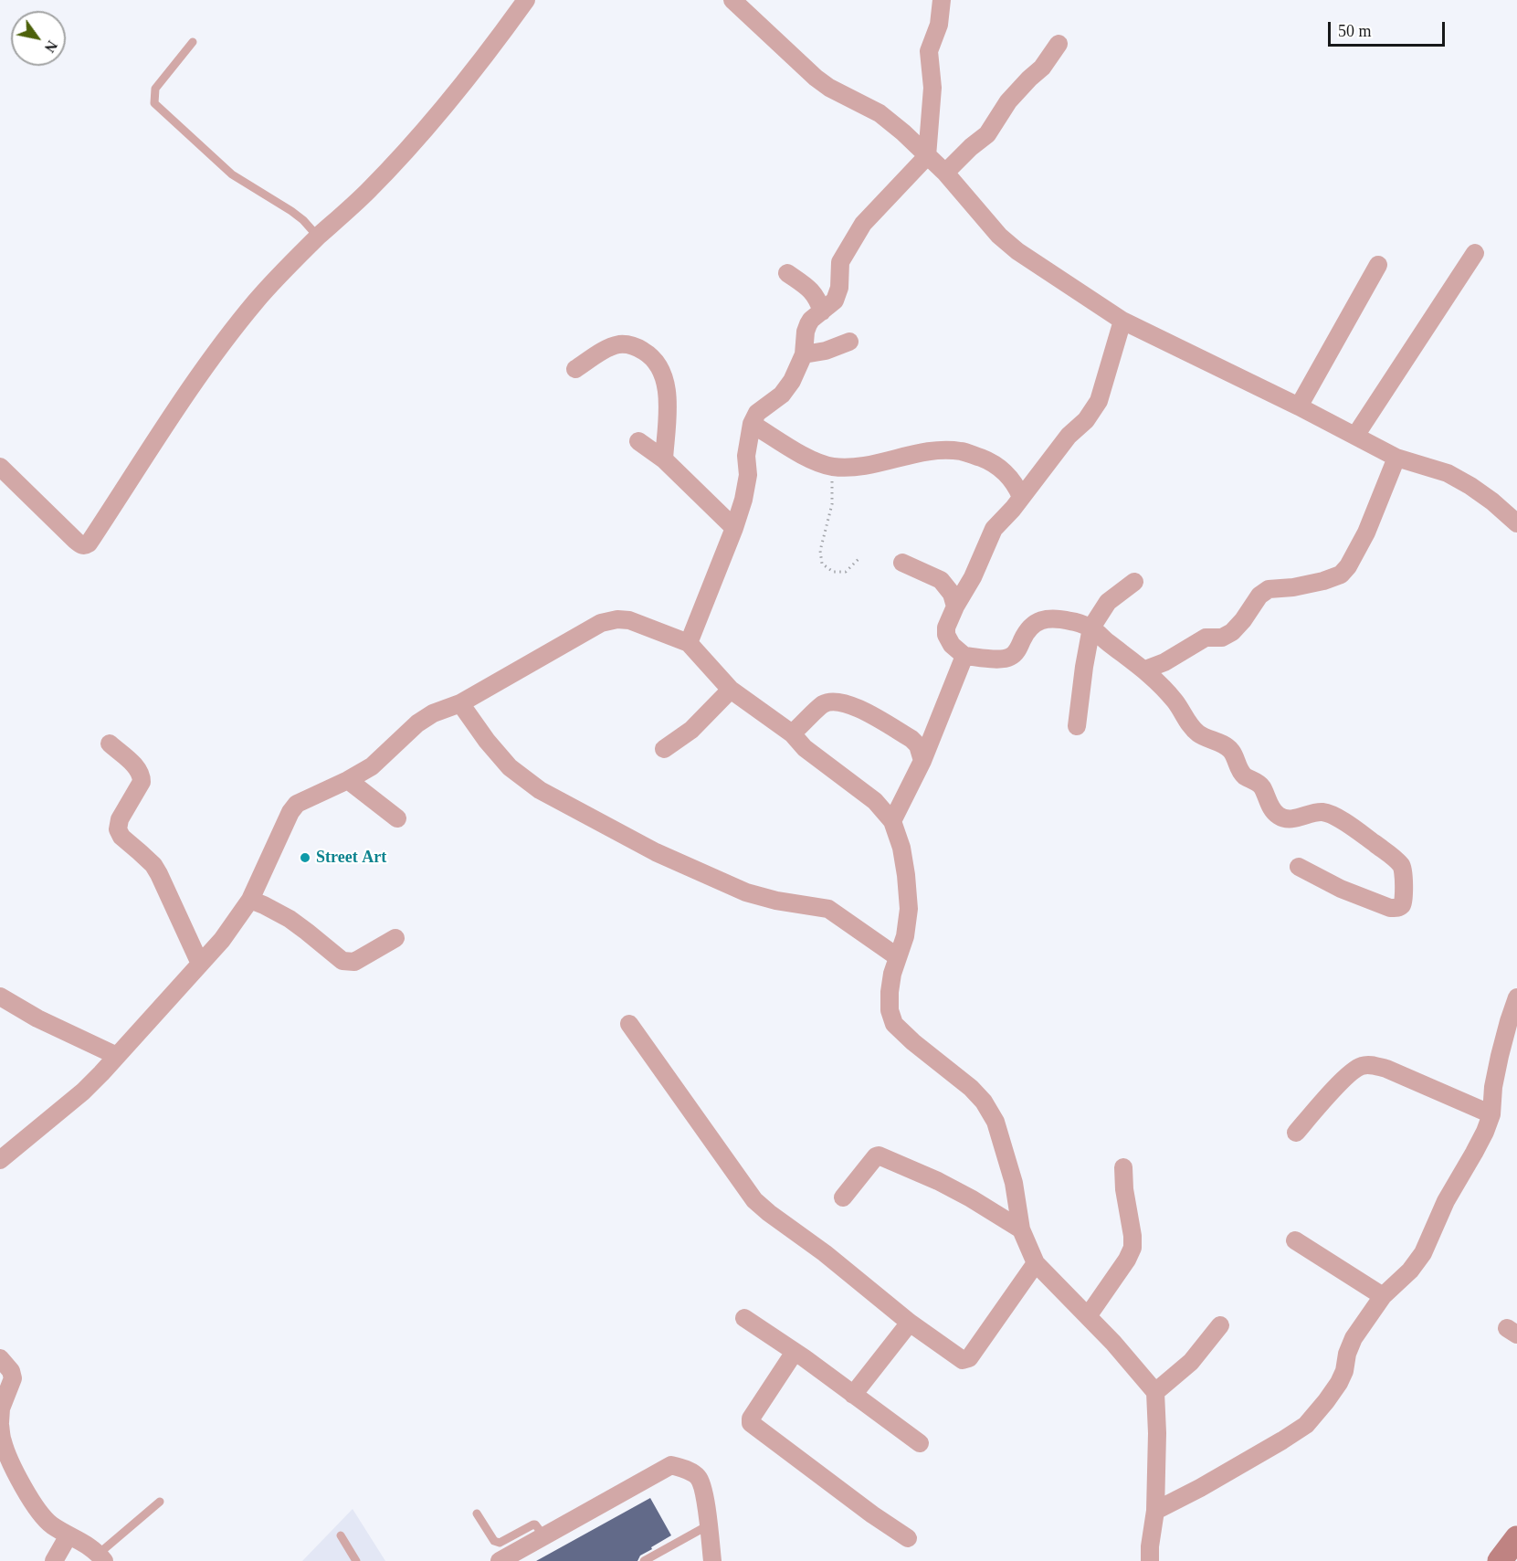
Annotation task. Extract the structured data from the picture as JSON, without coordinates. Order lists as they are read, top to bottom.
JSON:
{
  "places": ["Street Art"],
  "scale_bar": "50 m",
  "north": "bottom right"
}
